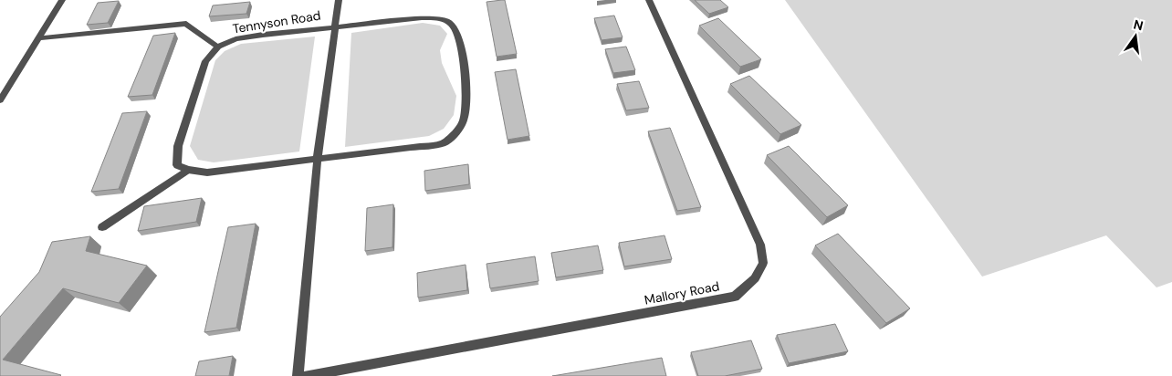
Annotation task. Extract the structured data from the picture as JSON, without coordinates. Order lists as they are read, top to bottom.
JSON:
{
  "streets": {
    "street": ["Tennyson Road", "Mallory Road"]
  },
  "north": "top"
}
